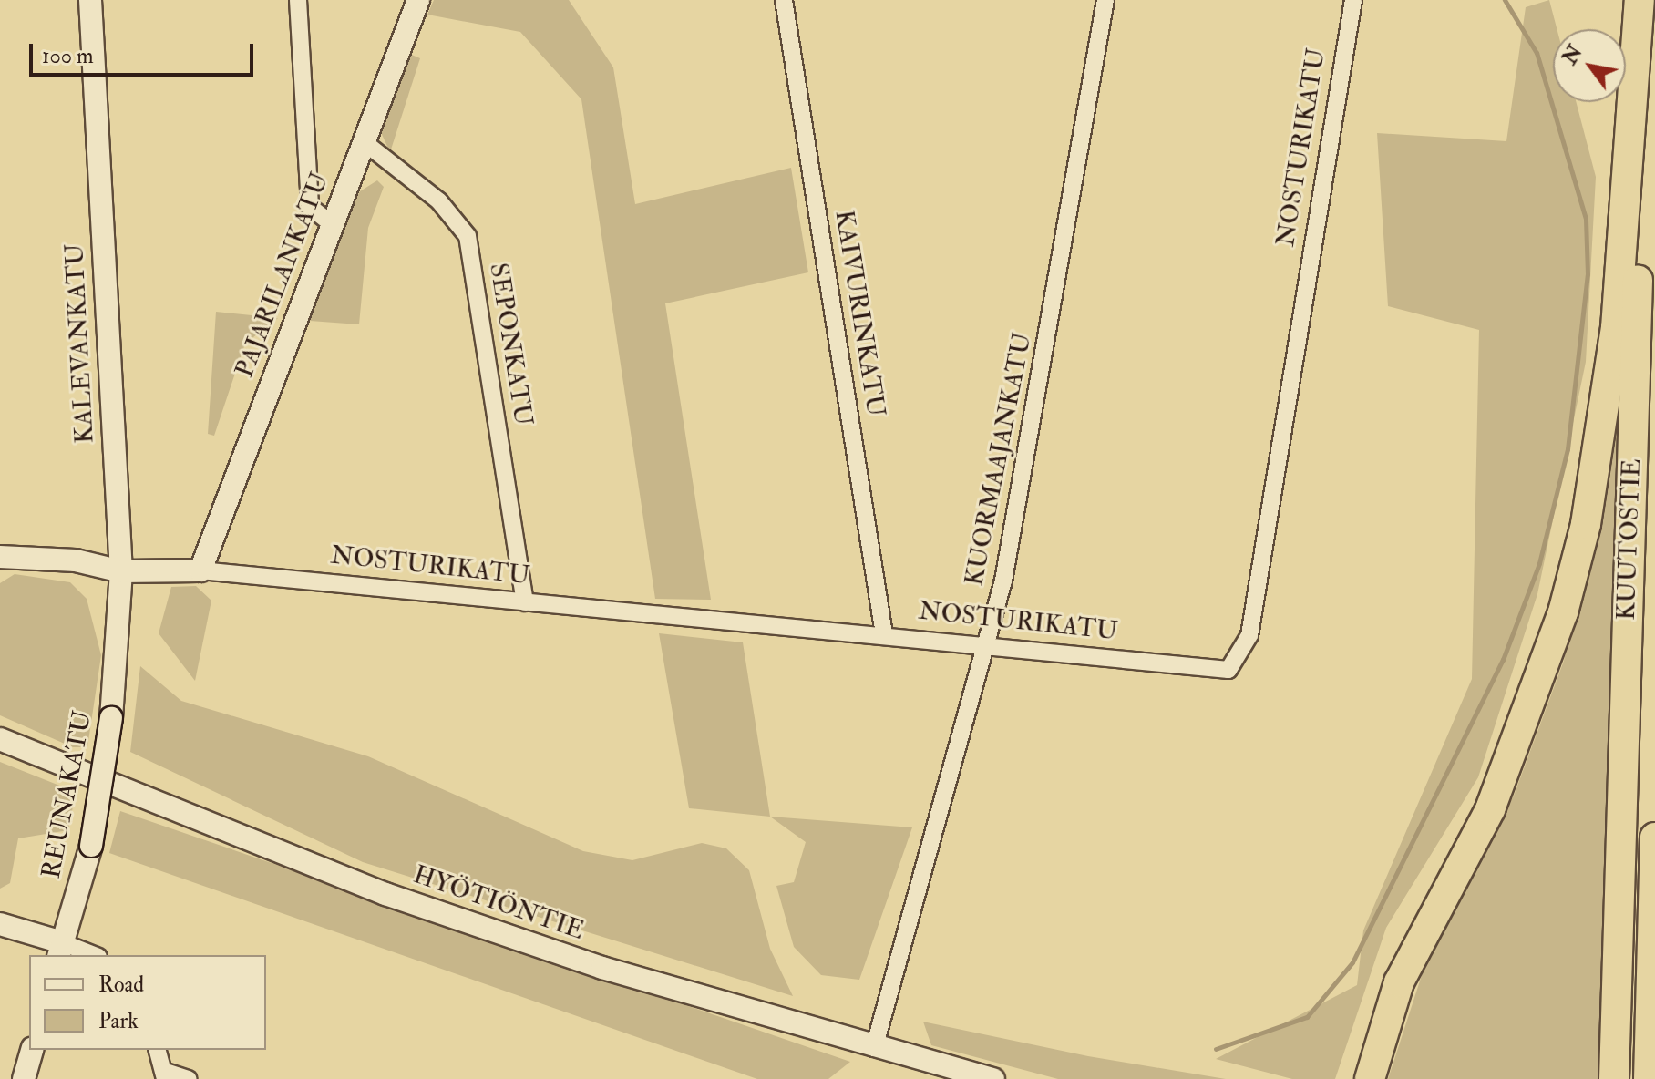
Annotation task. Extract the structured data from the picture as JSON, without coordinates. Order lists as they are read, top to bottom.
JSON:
{
  "streets": {
    "highway": ["KUUTOSTIE"],
    "main road": [
      "NOSTURIKATU",
      "PAJARILANKATU",
      "KALEVANKATU",
      "REUNAKATU",
      "HYÖTIÖNTIE"
    ],
    "street": ["KAIVURINKATU", "SEPONKATU", "KUORMAAJANKATU"]
  },
  "crossings": [
    ["NOSTURIKATU", "PAJARILANKATU"],
    ["NOSTURIKATU", "KAIVURINKATU"],
    ["NOSTURIKATU", "KALEVANKATU"],
    ["NOSTURIKATU", "SEPONKATU"],
    ["NOSTURIKATU", "KUORMAAJANKATU"],
    ["PAJARILANKATU", "SEPONKATU"],
    ["KALEVANKATU", "REUNAKATU"],
    ["KUORMAAJANKATU", "HYÖTIÖNTIE"]
  ],
  "legend": ["Road", "Park"],
  "scale_bar": "100 m",
  "north": "top left"
}
